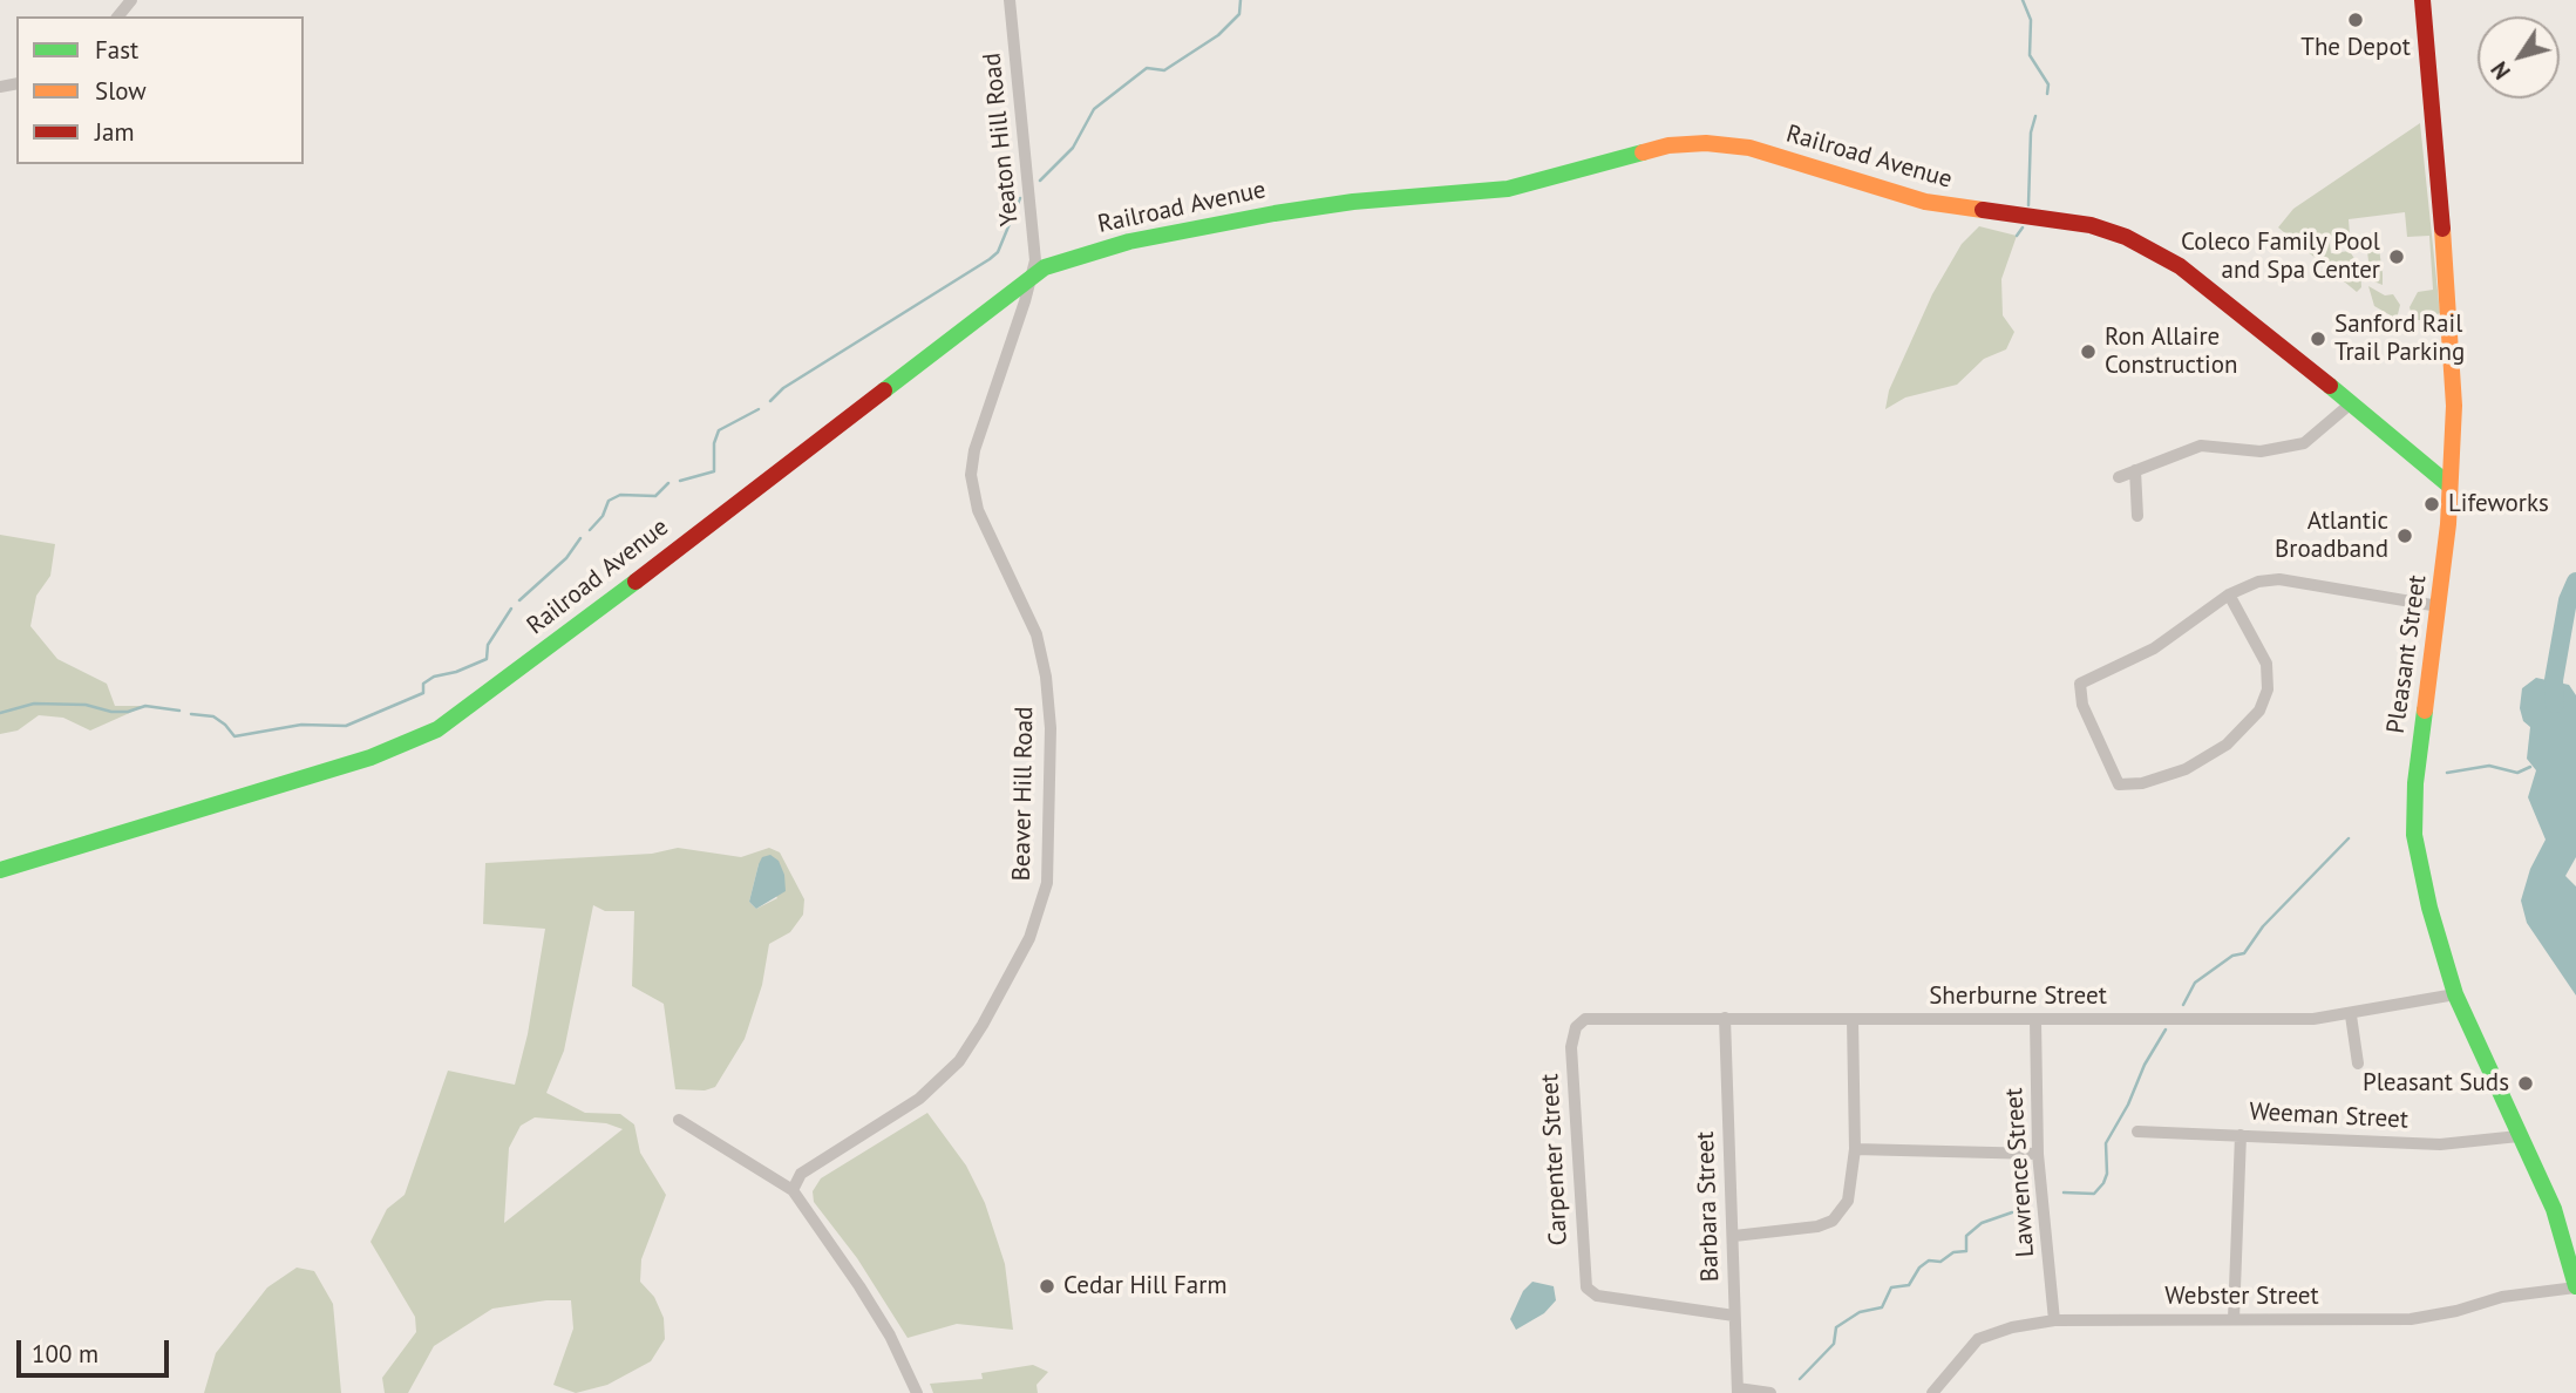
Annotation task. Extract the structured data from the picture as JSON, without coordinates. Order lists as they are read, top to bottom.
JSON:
{
  "streets": {
    "street": [
      "Yeaton Hill Road",
      "Railroad Avenue",
      "Pleasant Street",
      "Beaver Hill Road",
      "Sherburne Street",
      "Weeman Street",
      "Carpenter Street",
      "Lawrence Street",
      "Barbara Street",
      "Webster Street"
    ]
  },
  "crossings": [
    ["Yeaton Hill Road", "Railroad Avenue"],
    ["Yeaton Hill Road", "Beaver Hill Road"],
    ["Railroad Avenue", "Pleasant Street"],
    ["Railroad Avenue", "Beaver Hill Road"],
    ["Pleasant Street", "Sherburne Street"],
    ["Pleasant Street", "Weeman Street"],
    ["Pleasant Street", "Webster Street"],
    ["Sherburne Street", "Carpenter Street"],
    ["Sherburne Street", "Lawrence Street"],
    ["Sherburne Street", "Barbara Street"],
    ["Carpenter Street", "Barbara Street"],
    ["Lawrence Street", "Webster Street"]
  ],
  "places": [
    "The Depot",
    "Coleco Family Pool and Spa Center",
    "Sanford Rail Trail Parking",
    "Ron Allaire Construction",
    "Lifeworks",
    "Atlantic Broadband",
    "Pleasant Suds",
    "Cedar Hill Farm"
  ],
  "legend": ["Fast", "Slow", "Jam"],
  "scale_bar": "100 m",
  "north": "bottom left"
}
